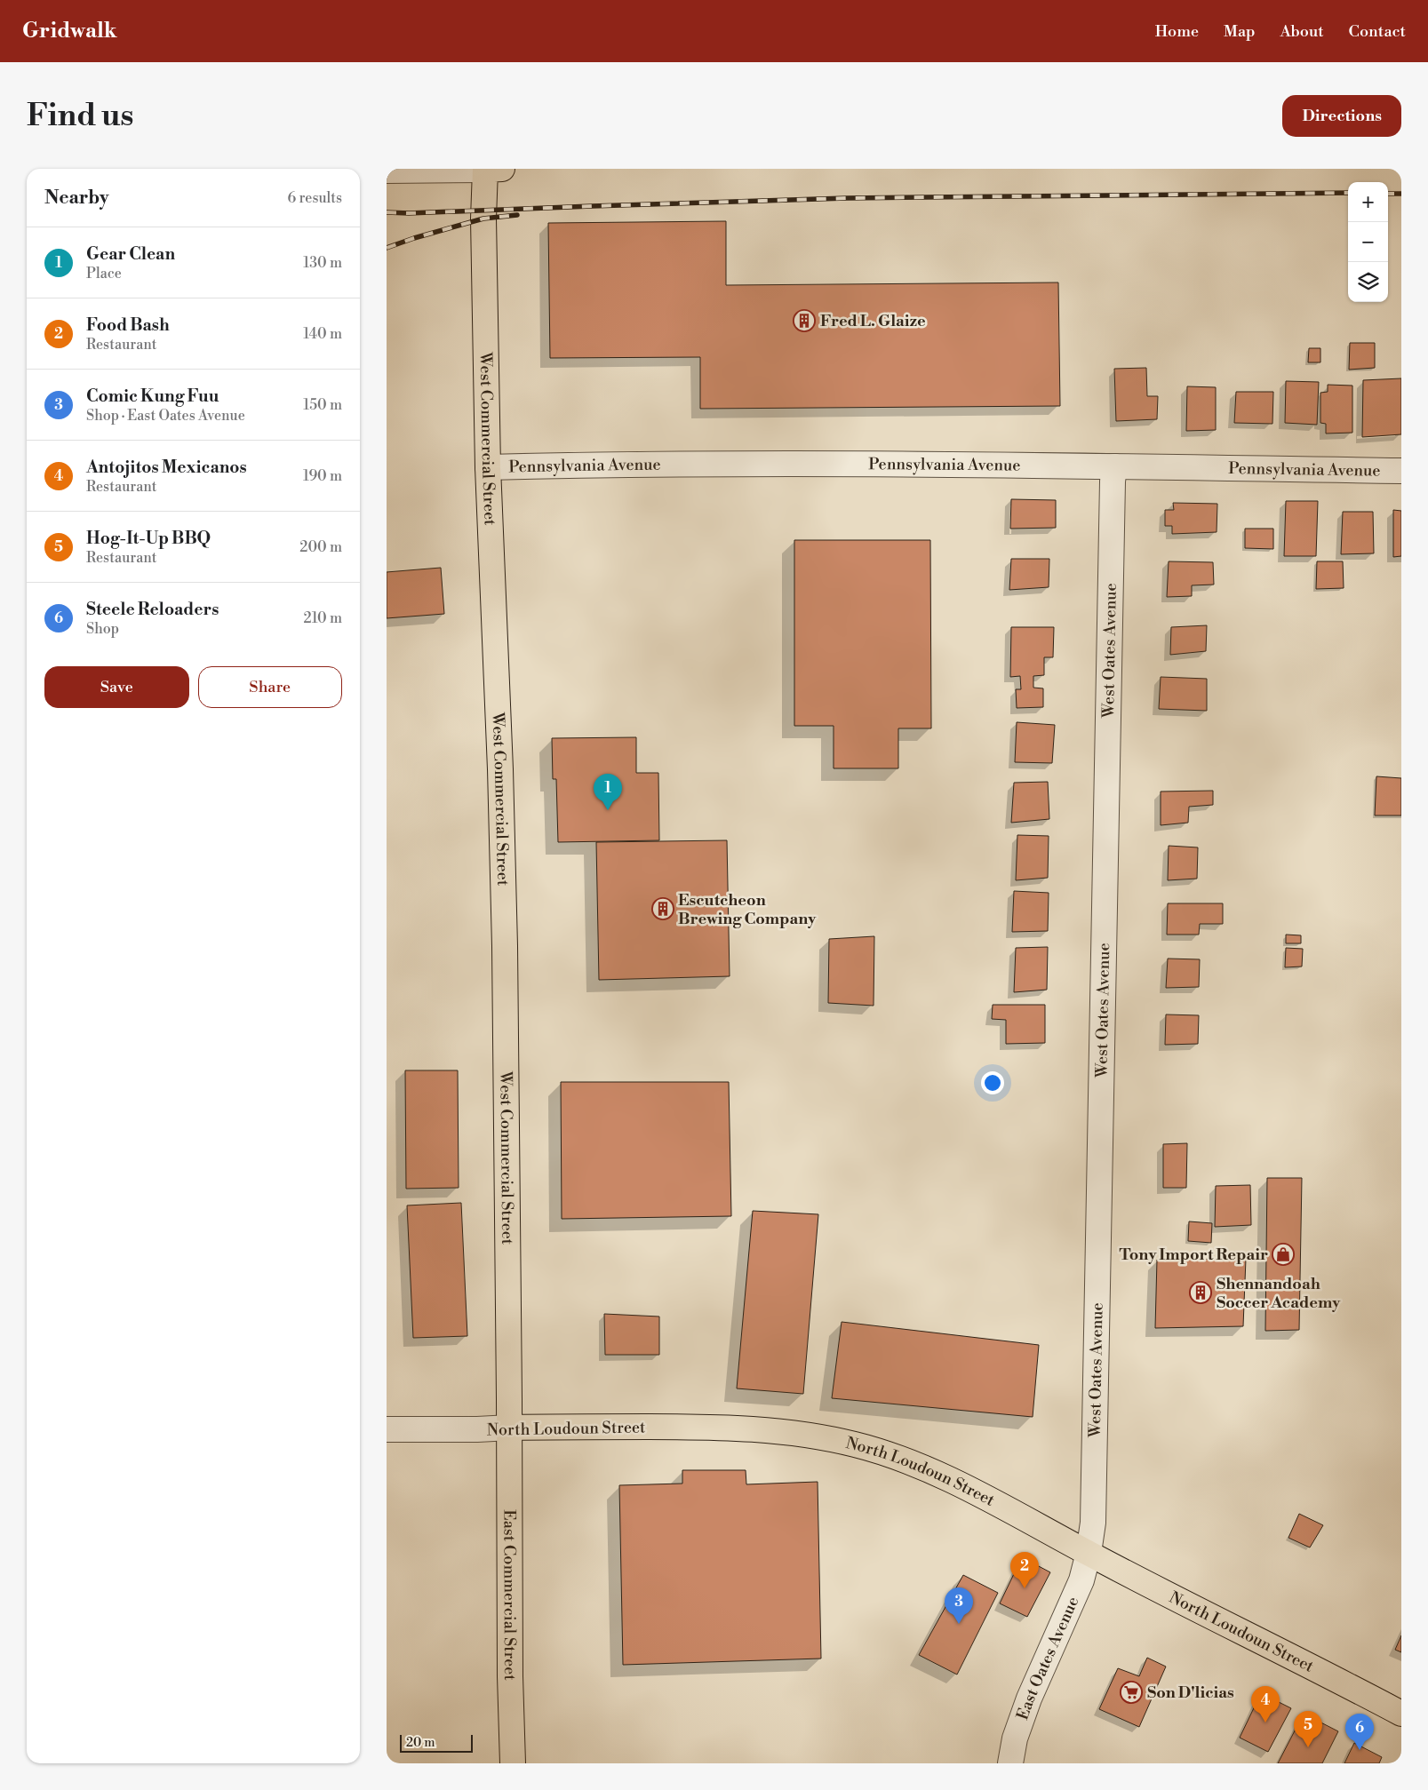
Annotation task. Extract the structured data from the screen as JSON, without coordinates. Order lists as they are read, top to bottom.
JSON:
{
  "streets": {
    "main road": ["West Commercial Street", "North Loudoun Street", "East Commercial Street"],
    "street": ["Pennsylvania Avenue", "West Oates Avenue", "East Oates Avenue"]
  },
  "crossings": [
    ["West Commercial Street", "Pennsylvania Avenue"],
    ["West Commercial Street", "North Loudoun Street"],
    ["West Commercial Street", "East Commercial Street"],
    ["Pennsylvania Avenue", "West Oates Avenue"],
    ["West Oates Avenue", "North Loudoun Street"],
    ["West Oates Avenue", "East Oates Avenue"],
    ["North Loudoun Street", "East Commercial Street"],
    ["North Loudoun Street", "East Oates Avenue"]
  ],
  "places": {
    "building": ["Fred L. Glaize", "Escutcheon Brewing Company", "Shennandoah Soccer Academy"],
    "shop": ["Tony Import Repair"],
    "supermarket": ["Son D'licias"]
  },
  "scale_bar": "20 m",
  "page": {
    "header": "Gridwalk",
    "nav": [
      "Home",
      "Map",
      "About",
      "Contact"
    ],
    "buttons": [
      "Directions",
      ["Save", "Share"]
    ],
    "title": "Find us",
    "heading": ["Nearby", "6 results"],
    "map_buttons": ["+", "−"],
    "list": [
      {
        "mark": "1",
        "name": "Gear Clean",
        "note": "Place",
        "value": "130 m"
      },
      {
        "mark": "2",
        "name": "Food Bash",
        "note": "Restaurant",
        "value": "140 m"
      },
      {
        "mark": "3",
        "name": "Comic Kung Fuu",
        "note": "Shop · East Oates Avenue",
        "value": "150 m"
      },
      {
        "mark": "4",
        "name": "Antojitos Mexicanos",
        "note": "Restaurant",
        "value": "190 m"
      },
      {
        "mark": "5",
        "name": "Hog-It-Up BBQ",
        "note": "Restaurant",
        "value": "200 m"
      },
      {
        "mark": "6",
        "name": "Steele Reloaders",
        "note": "Shop",
        "value": "210 m"
      }
    ],
    "pins": [
      "1",
      "2",
      "3",
      "4",
      "5",
      "6"
    ],
    "scale": "20 m"
  }
}
